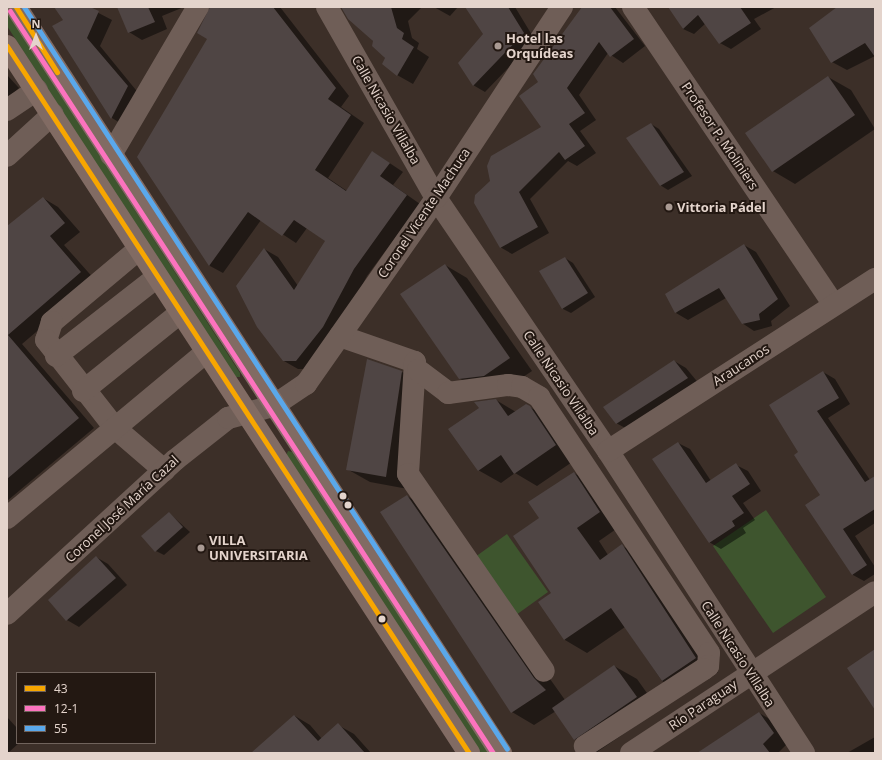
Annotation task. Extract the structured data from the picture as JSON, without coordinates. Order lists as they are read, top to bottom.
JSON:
{
  "streets": {
    "street": [
      "Calle Nicasio Villalba",
      "Profesor P. Moliniers",
      "Coronel Vicente Machuca",
      "Araucanos",
      "Coronel José María Cazal",
      "Río Paraguay"
    ]
  },
  "crossings": [
    ["Calle Nicasio Villalba", "Coronel Vicente Machuca"],
    ["Calle Nicasio Villalba", "Araucanos"],
    ["Calle Nicasio Villalba", "Río Paraguay"],
    ["Profesor P. Moliniers", "Araucanos"],
    ["Coronel Vicente Machuca", "Coronel José María Cazal"]
  ],
  "places": ["Hotel las Orquídeas", "Vittoria Pádel", "VILLA UNIVERSITARIA"],
  "lines": ["transit line 43", "transit line 55", "transit line 12-1"],
  "legend": ["43", "12-1", "55"],
  "north": "top"
}
